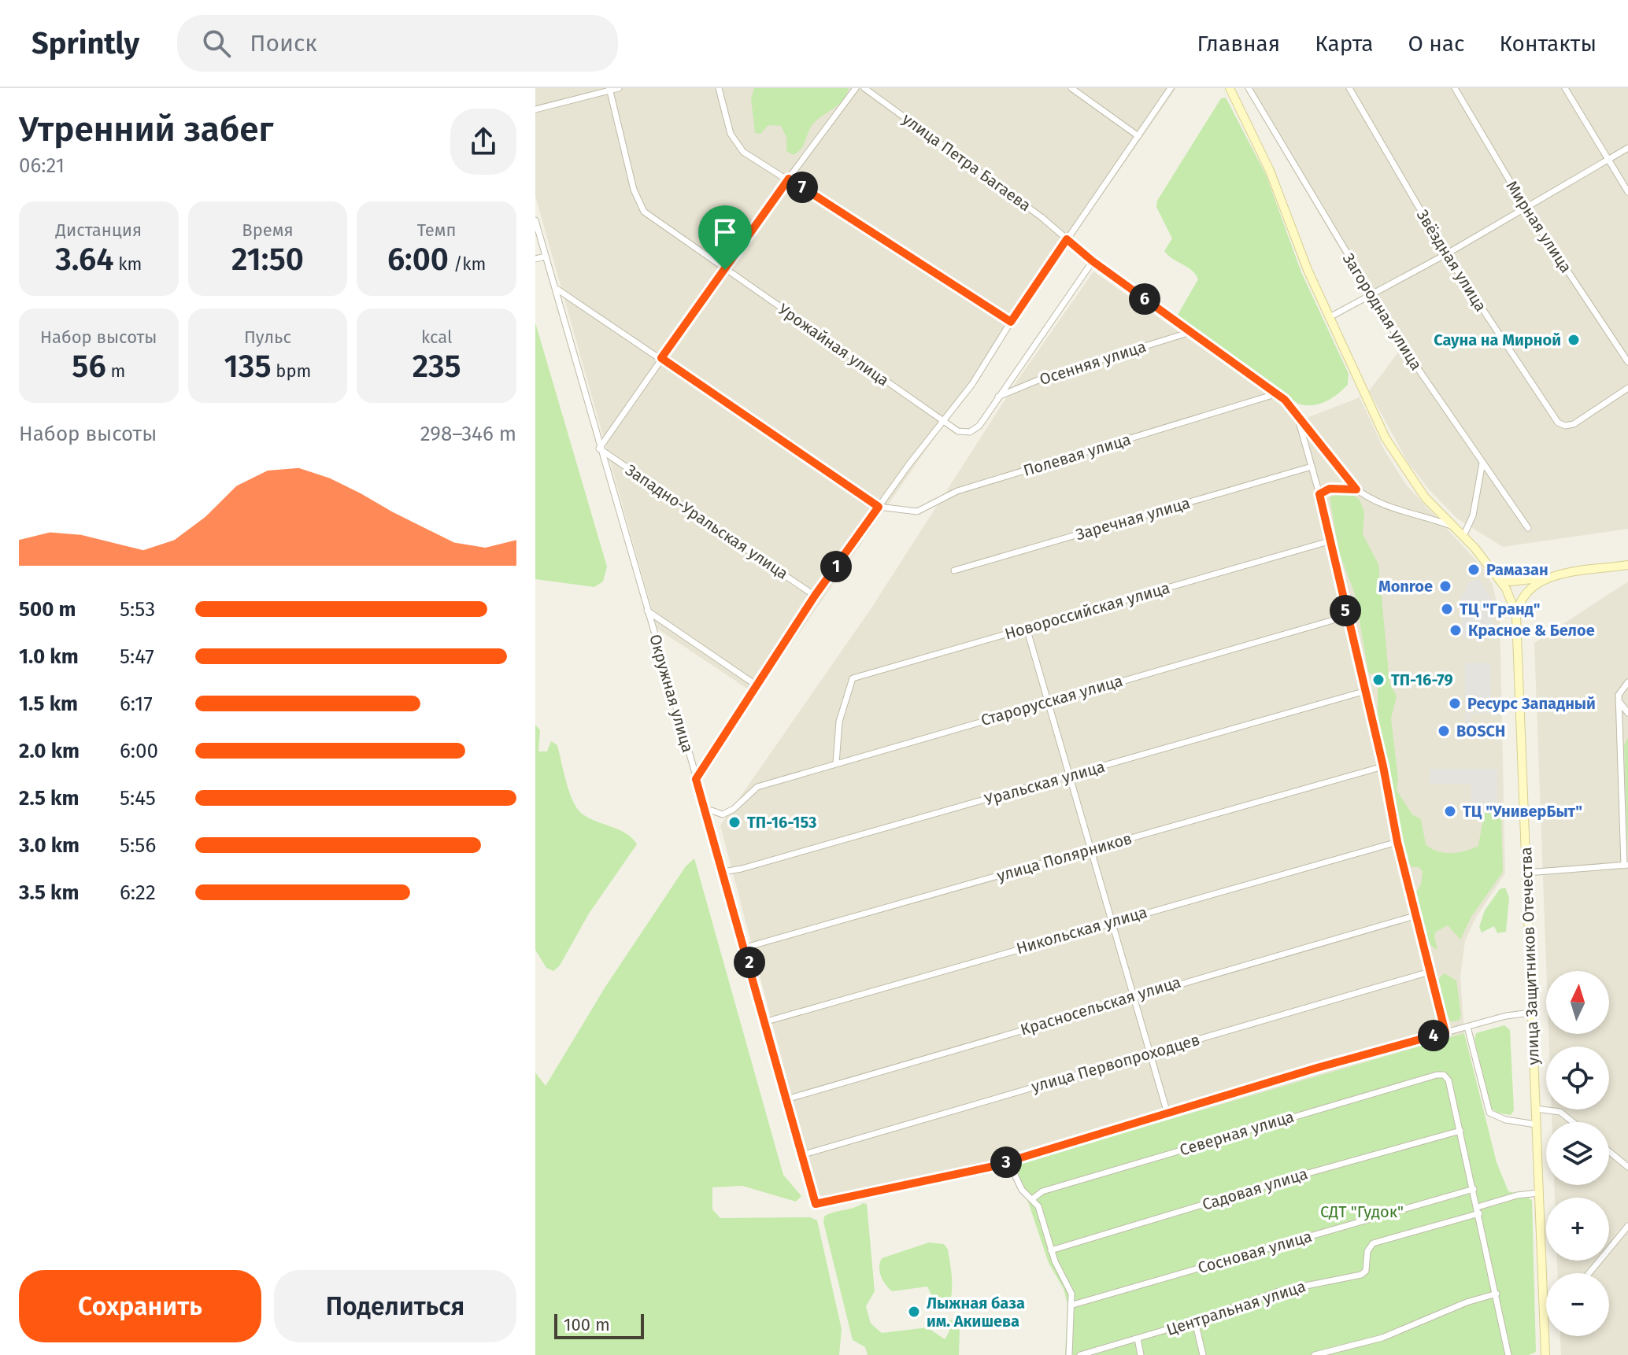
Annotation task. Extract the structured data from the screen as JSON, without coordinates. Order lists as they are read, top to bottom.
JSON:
{
  "streets": {
    "main road": ["улица Защитников Отечества"],
    "street": [
      "улица Петра Багаева",
      "Мирная улица",
      "Звёздная улица",
      "Загородная улица",
      "Урожайная улица",
      "Осенняя улица",
      "Полевая улица",
      "Заречная улица",
      "Западно-Уральская улица",
      "Новороссийская улица",
      "Окружная улица",
      "Старорусская улица",
      "Уральская улица",
      "улица Полярников",
      "Никольская улица",
      "Красносельская улица",
      "улица Первопроходцев",
      "Северная улица",
      "Садовая улица",
      "Сосновая улица",
      "Центральная улица"
    ]
  },
  "crossings": [
    ["улица Петра Багаева", "Осенняя улица"],
    ["улица Петра Багаева", "Полевая улица"],
    ["Урожайная улица", "Осенняя улица"],
    ["Западно-Уральская улица", "Окружная улица"],
    ["Новороссийская улица", "Старорусская улица"],
    ["Окружная улица", "Старорусская улица"],
    ["Окружная улица", "Уральская улица"],
    ["Окружная улица", "улица Полярников"],
    ["Окружная улица", "Никольская улица"],
    ["Окружная улица", "Красносельская улица"],
    ["Окружная улица", "улица Первопроходцев"],
    ["Северная улица", "Садовая улица"]
  ],
  "parks": ["СДТ \"Гудок\""],
  "places": [
    "Сауна на Мирной",
    "Рамазан",
    "Monroe",
    "ТЦ \"Гранд\"",
    "Красное & Белое",
    "ТП-16-79",
    "Ресурс Западный",
    "BOSCH",
    "ТЦ \"УниверБыт\"",
    "ТП-16-153",
    "Лыжная база им. Акишева"
  ],
  "scale_bar": "100 m",
  "north": "top",
  "page": {
    "header": "Sprintly",
    "search": "Поиск",
    "nav": [
      "Главная",
      "Карта",
      "О нас",
      "Контакты"
    ],
    "heading": ["Утренний забег", "06:21"],
    "pins": [
      "7",
      "6",
      "1",
      "5",
      "2",
      "4",
      "3"
    ],
    "stats": [
      ["Дистанция", "3.64 km"],
      ["Время", "21:50"],
      ["Темп", "6:00 /km"],
      ["Набор высоты", "56 m"],
      ["Пульс", "135 bpm"],
      ["kcal", "235"]
    ],
    "chart": ["Набор высоты", "298–346 m"],
    "list": [
      {
        "name": "500 m",
        "note": "5:53"
      },
      {
        "name": "1.0 km",
        "note": "5:47"
      },
      {
        "name": "1.5 km",
        "note": "6:17"
      },
      {
        "name": "2.0 km",
        "note": "6:00"
      },
      {
        "name": "2.5 km",
        "note": "5:45"
      },
      {
        "name": "3.0 km",
        "note": "5:56"
      },
      {
        "name": "3.5 km",
        "note": "6:22"
      }
    ],
    "map_buttons": ["+", "−"],
    "buttons": ["Сохранить", "Поделиться"],
    "scale": "100 m"
  }
}
